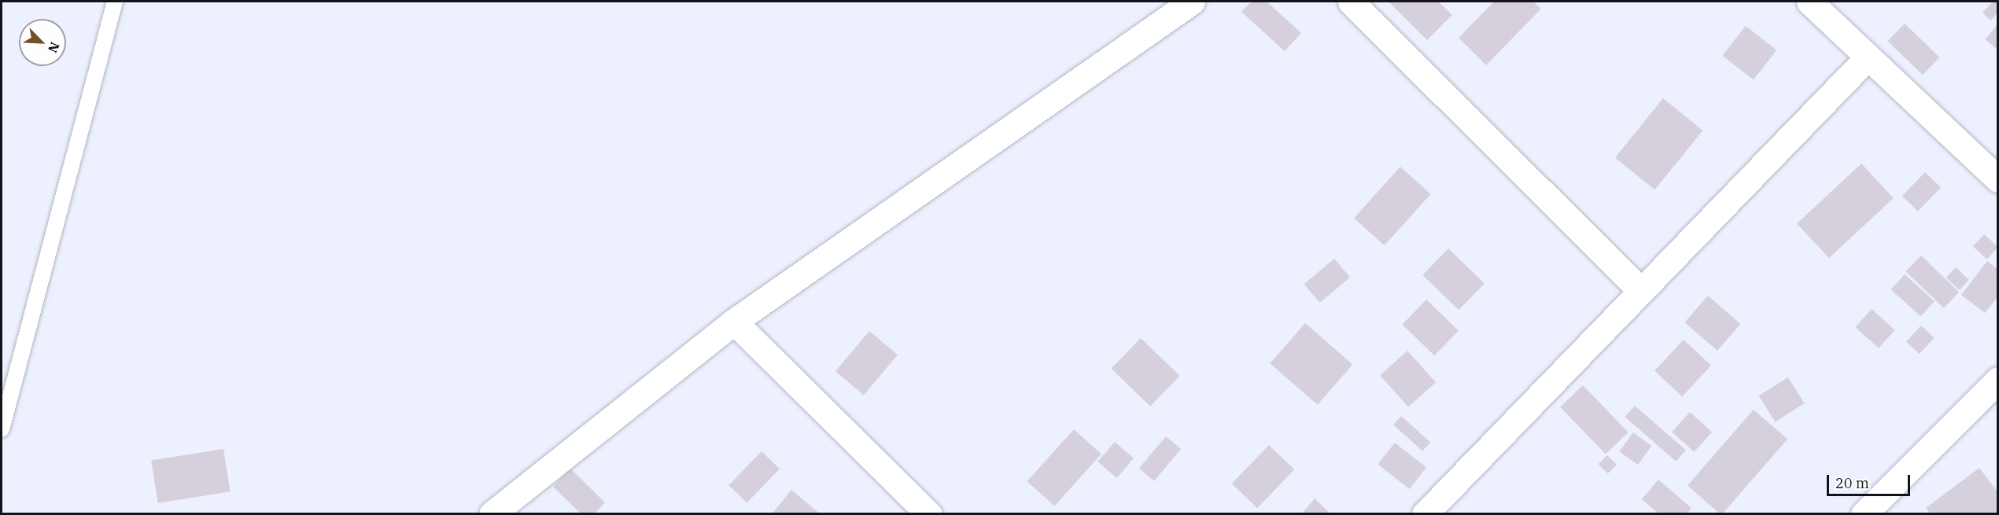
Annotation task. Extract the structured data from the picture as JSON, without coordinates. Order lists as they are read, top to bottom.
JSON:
{
  "scale_bar": "20 m",
  "north": "bottom right"
}
